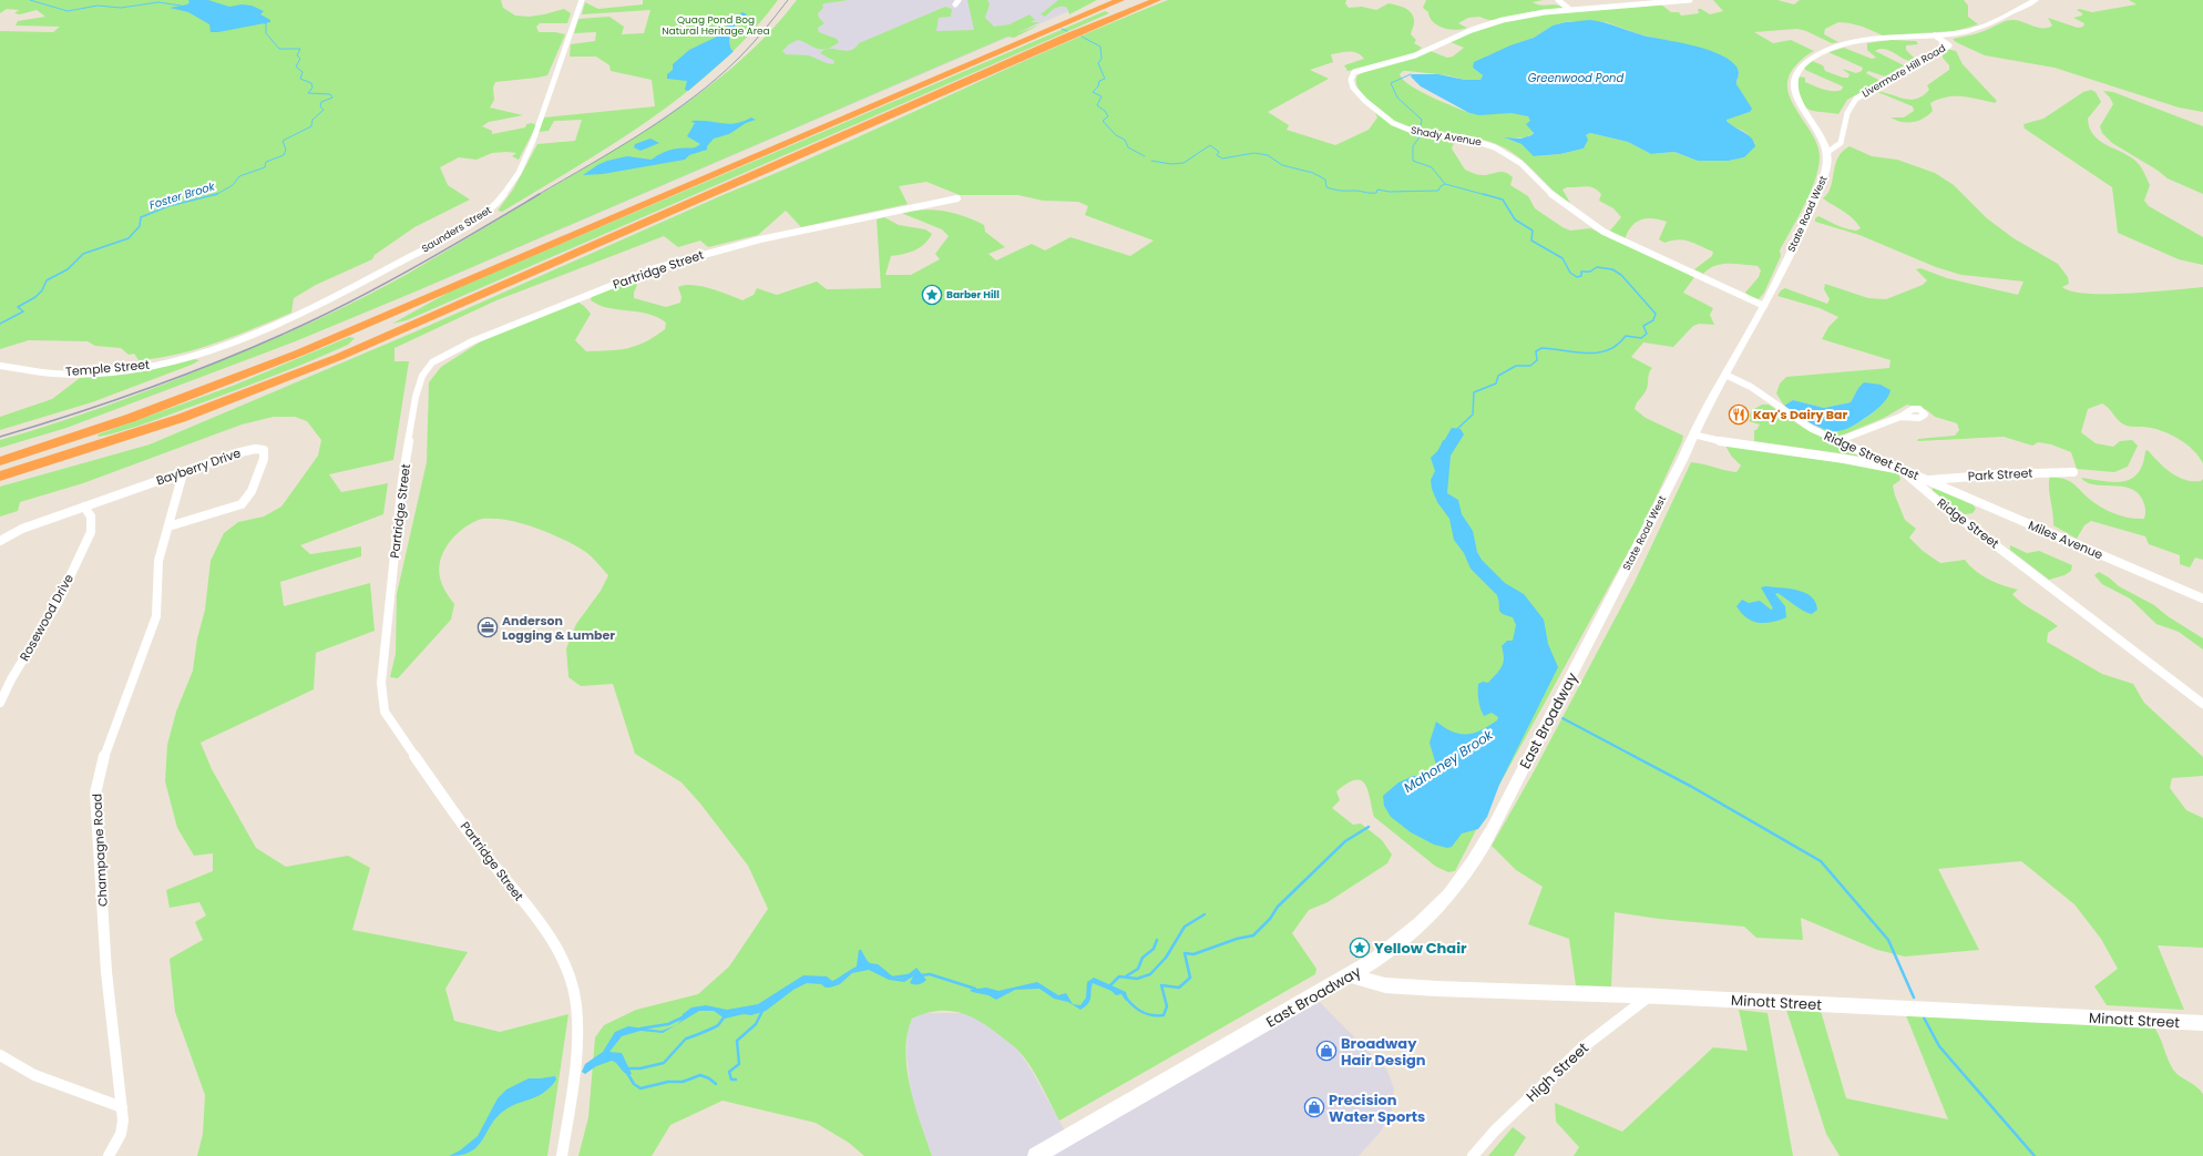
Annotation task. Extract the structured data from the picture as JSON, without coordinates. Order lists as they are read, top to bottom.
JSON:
{
  "streets": {
    "main road": ["State Road West", "East Broadway", "Minott Street"],
    "street": [
      "Livermore Hill Road",
      "Shady Avenue",
      "Saunders Street",
      "Partridge Street",
      "Temple Street",
      "Ridge Street East",
      "Bayberry Drive",
      "Park Street",
      "Ridge Street",
      "Miles Avenue",
      "Rosewood Drive",
      "Champagne Road",
      "High Street"
    ]
  },
  "crossings": [
    ["Livermore Hill Road", "State Road West"],
    ["Shady Avenue", "State Road West"],
    ["State Road West", "Ridge Street East"],
    ["State Road West", "Ridge Street"],
    ["State Road West", "East Broadway"],
    ["Saunders Street", "Temple Street"],
    ["Ridge Street East", "Park Street"],
    ["Ridge Street East", "Ridge Street"],
    ["Ridge Street East", "Miles Avenue"],
    ["Bayberry Drive", "Rosewood Drive"],
    ["Bayberry Drive", "Champagne Road"],
    ["Park Street", "Miles Avenue"],
    ["East Broadway", "Minott Street"],
    ["Minott Street", "High Street"]
  ],
  "water": ["Greenwood Pond", "Foster Brook", "Mahoney Brook"],
  "parks": ["Quag Pond Bog Natural Heritage Area"],
  "places": {
    "place": ["Barber Hill", "Yellow Chair"],
    "restaurant": ["Kay's Dairy Bar"],
    "office": ["Anderson Logging & Lumber"],
    "shop": ["Broadway Hair Design", "Precision Water Sports"]
  }
}
